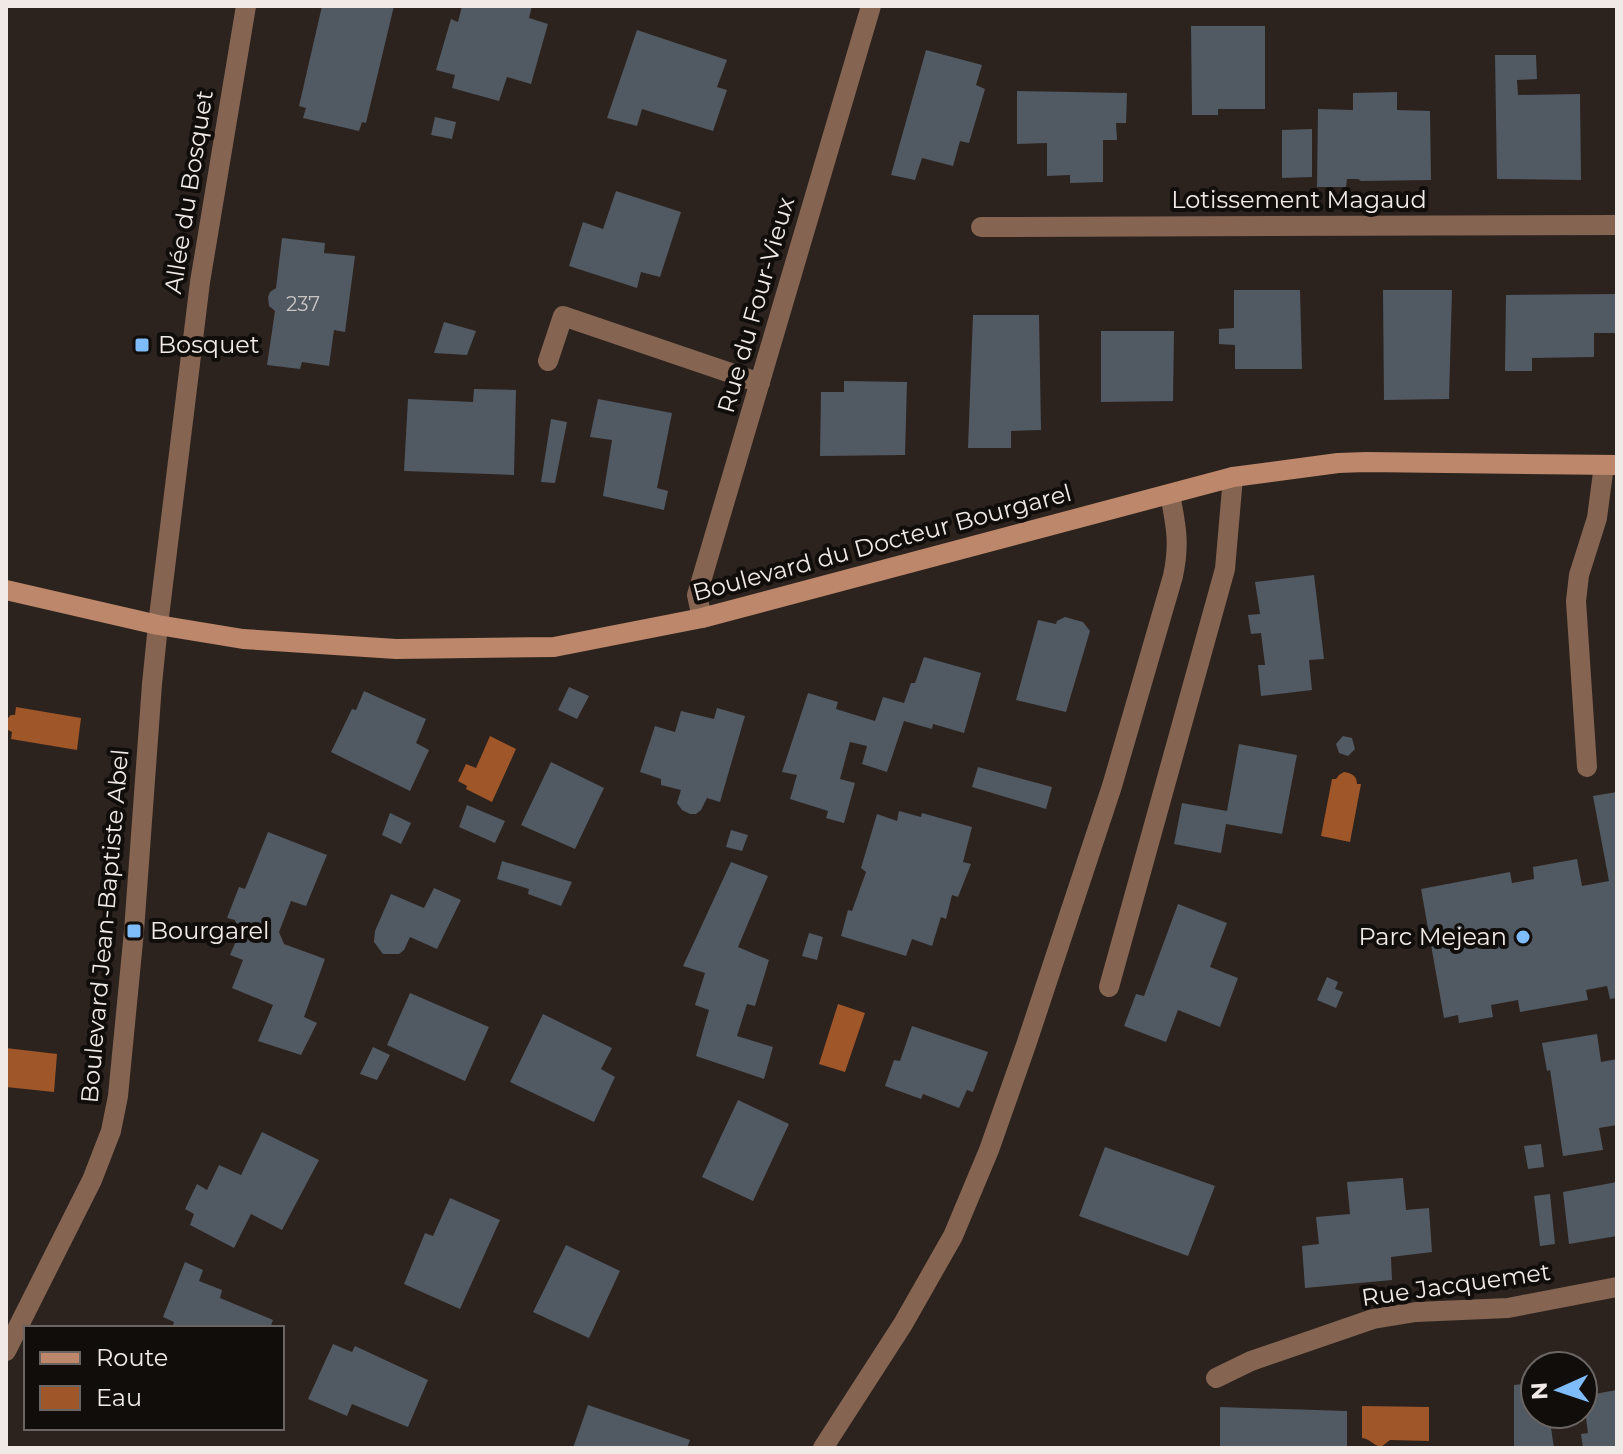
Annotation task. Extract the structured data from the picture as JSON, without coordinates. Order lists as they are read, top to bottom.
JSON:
{
  "streets": {
    "main road": ["Boulevard du Docteur Bourgarel"],
    "street": [
      "Allée du Bosquet",
      "Lotissement Magaud",
      "Rue du Four-Vieux",
      "Boulevard Jean-Baptiste Abel",
      "Rue Jacquemet"
    ]
  },
  "crossings": [
    ["Allée du Bosquet", "Boulevard du Docteur Bourgarel"],
    ["Allée du Bosquet", "Boulevard Jean-Baptiste Abel"],
    ["Rue du Four-Vieux", "Boulevard du Docteur Bourgarel"],
    ["Boulevard du Docteur Bourgarel", "Boulevard Jean-Baptiste Abel"]
  ],
  "places": {
    "transit": ["Bosquet", "Bourgarel"],
    "other": ["Parc Mejean"]
  },
  "house_numbers": ["237"],
  "legend": ["Route", "Eau"],
  "north": "left"
}
